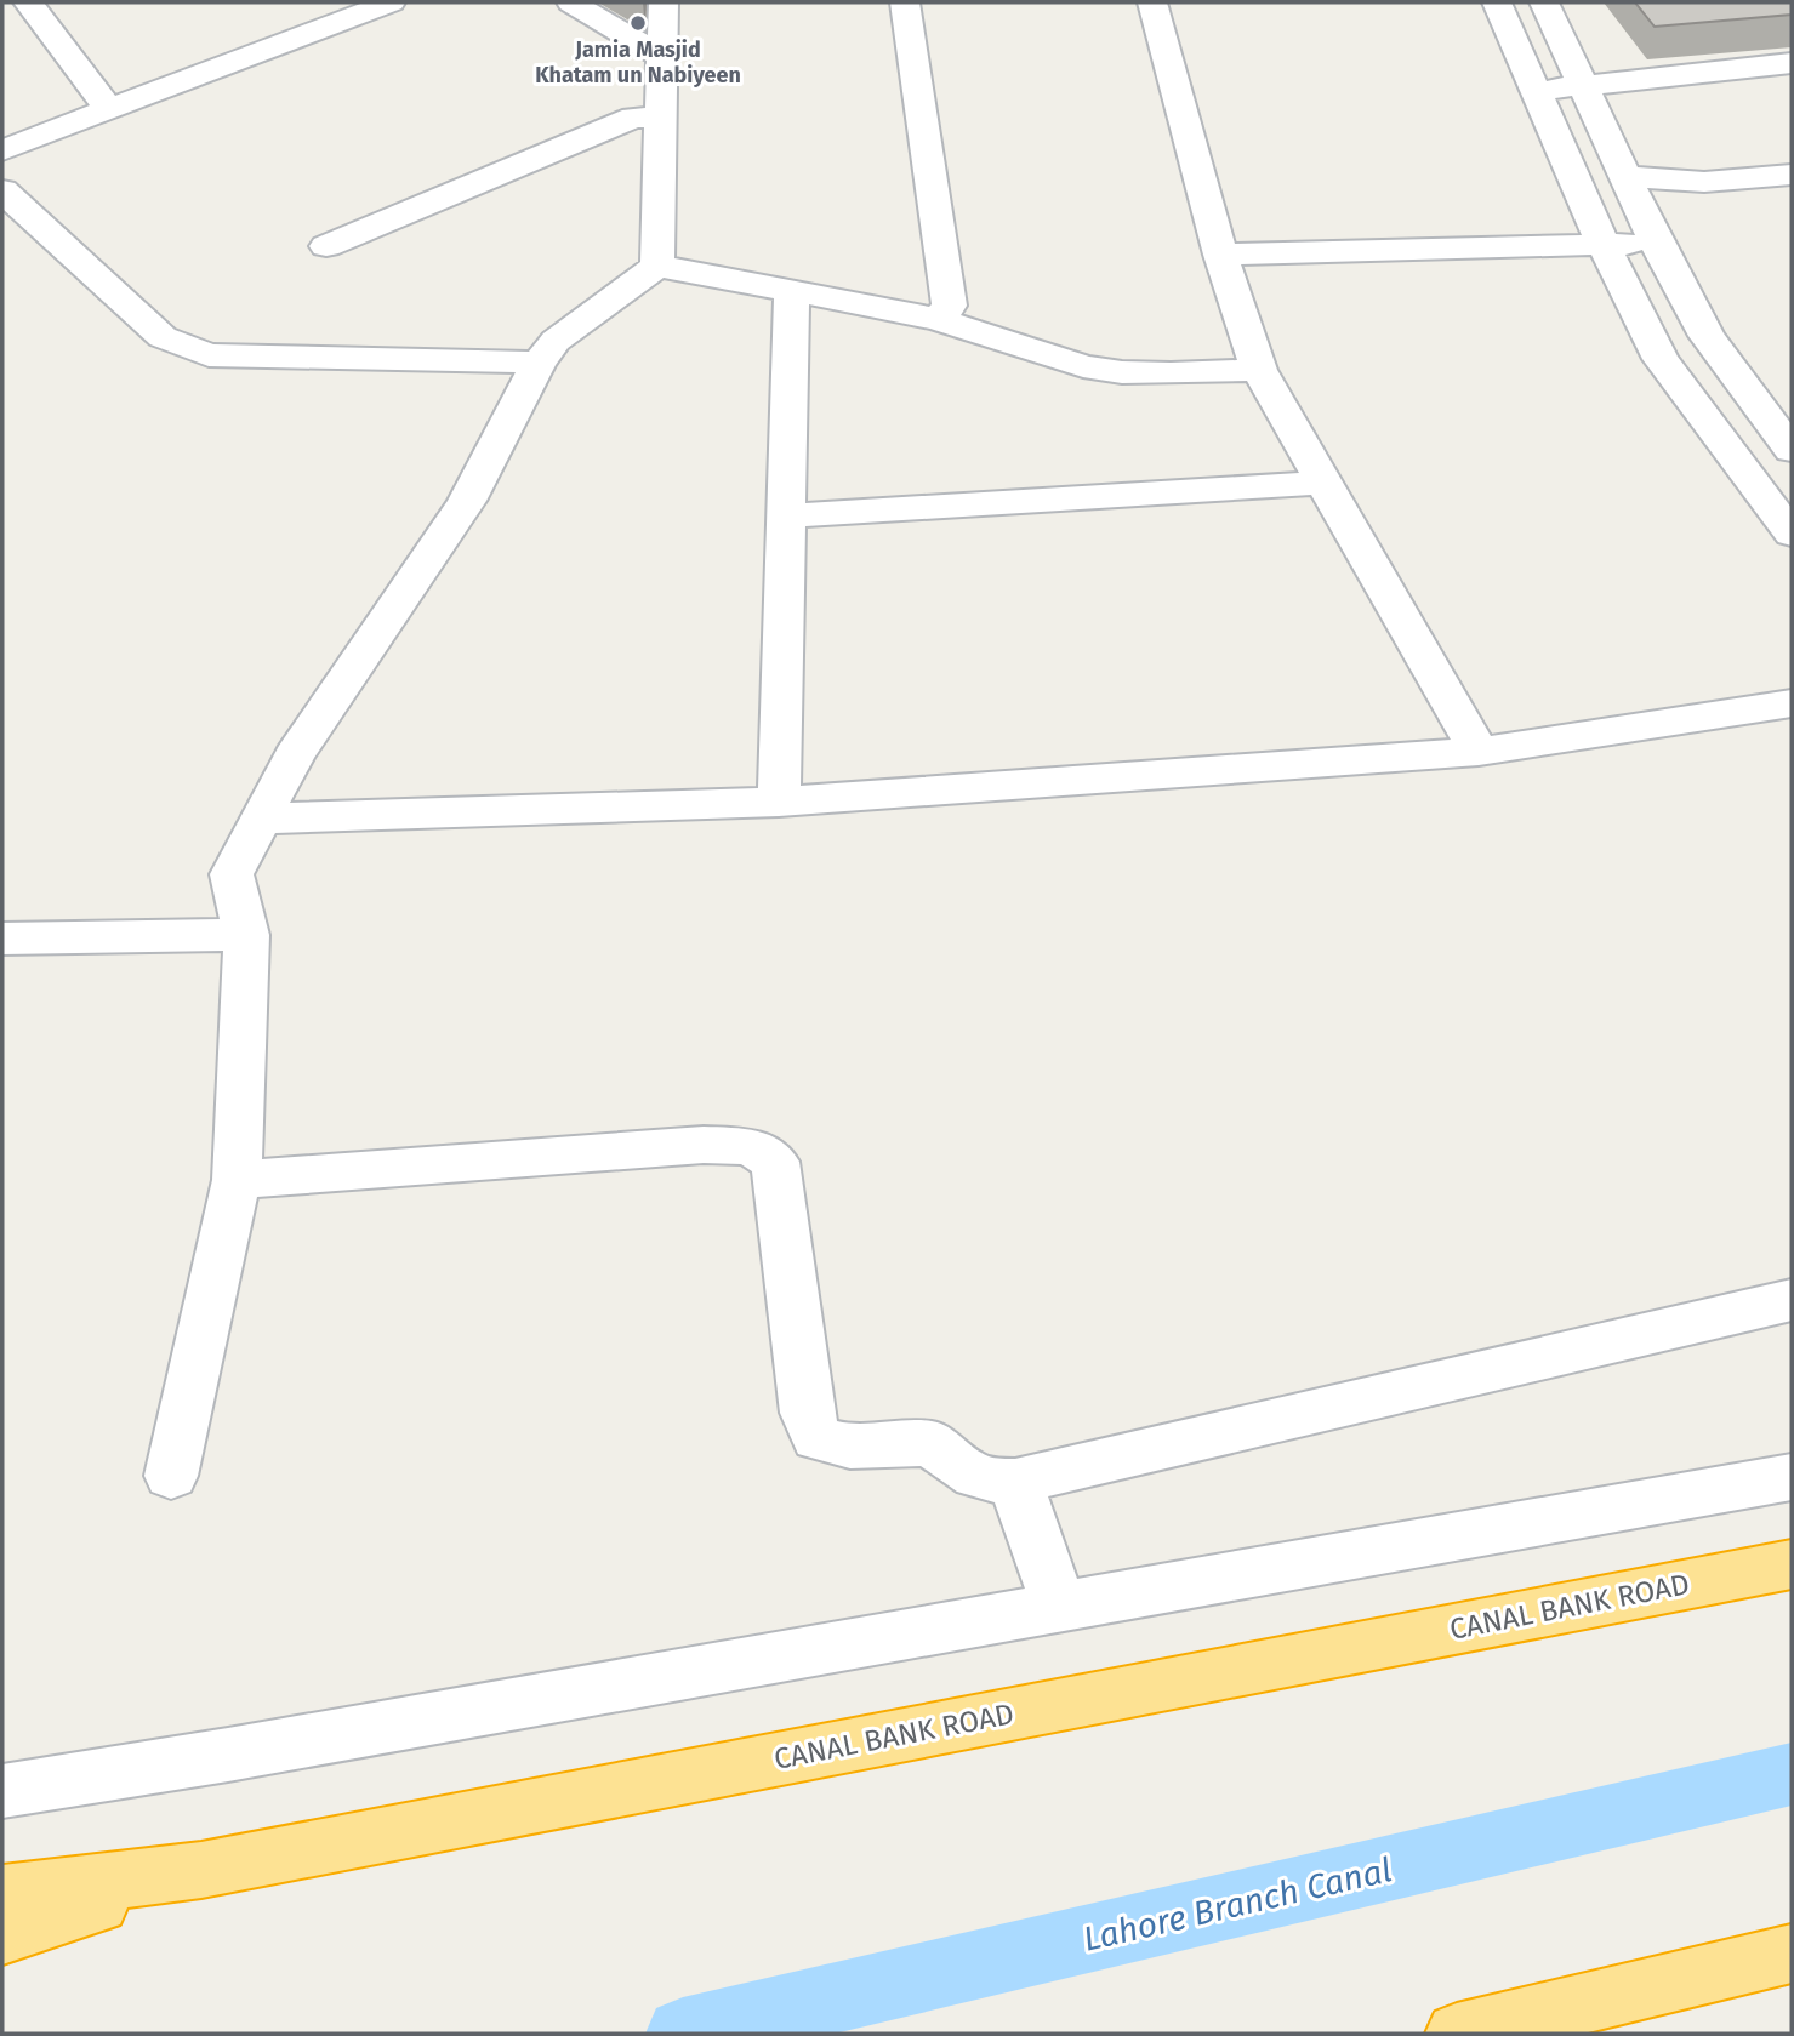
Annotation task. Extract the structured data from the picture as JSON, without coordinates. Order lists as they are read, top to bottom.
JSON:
{
  "streets": {
    "highway": ["CANAL BANK ROAD"]
  },
  "water": ["Lahore Branch Canal"],
  "places": ["Jamia Masjid Khatam un Nabiyeen"]
}
